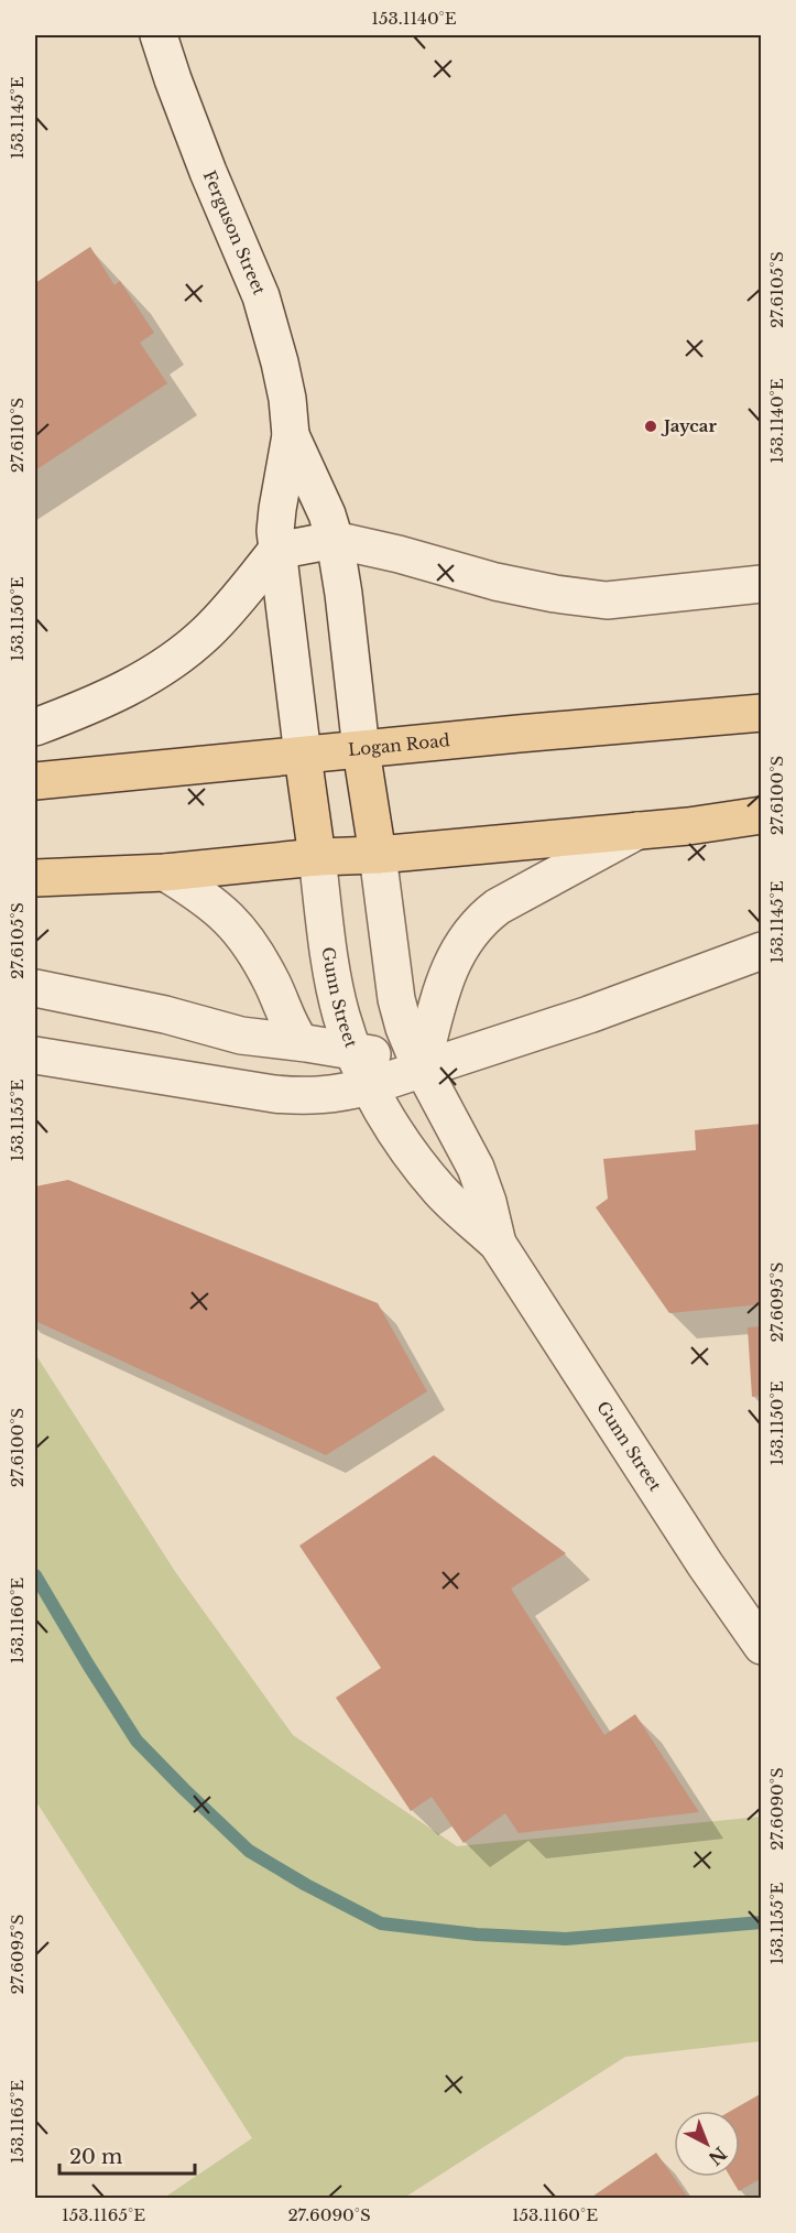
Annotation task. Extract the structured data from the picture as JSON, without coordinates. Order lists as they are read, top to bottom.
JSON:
{
  "streets": {
    "main road": ["Logan Road"],
    "street": ["Ferguson Street", "Gunn Street"]
  },
  "crossings": [
    ["Ferguson Street", "Logan Road"]
  ],
  "places": ["Jaycar"],
  "scale_bar": "20 m",
  "north": "bottom right",
  "coordinates": [
    "153.1140°E",
    "153.1145°E",
    "27.6105°S",
    "27.6110°S",
    "153.1150°E",
    "27.6100°S",
    "153.1155°E",
    "27.6095°S",
    "153.1160°E",
    "27.6090°S",
    "153.1165°E"
  ]
}
